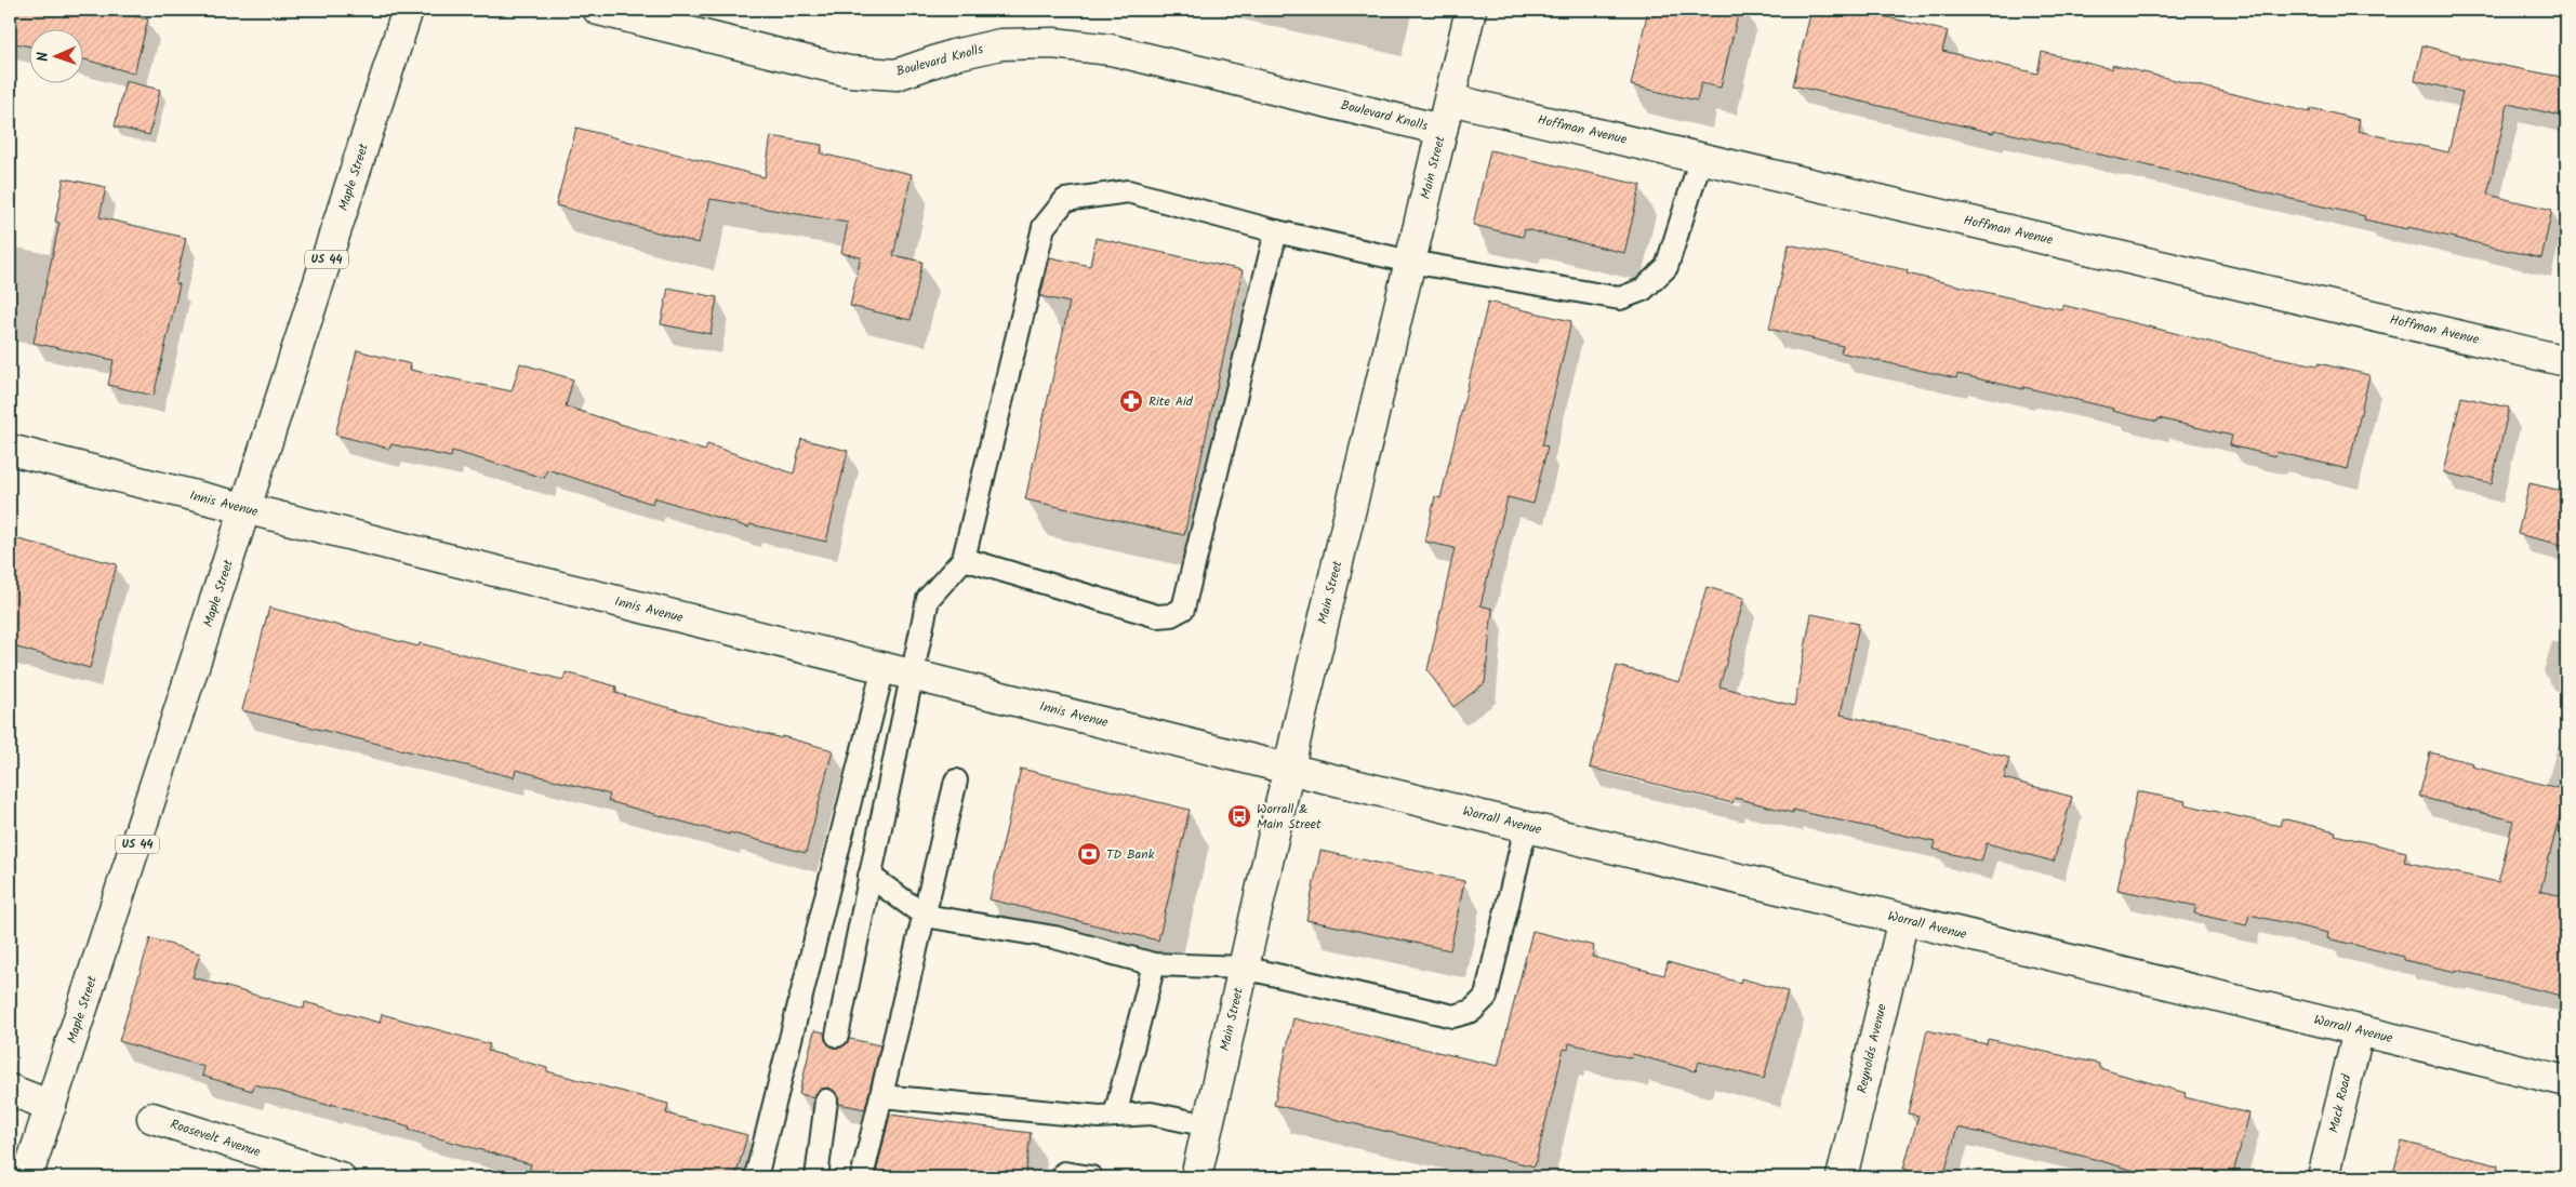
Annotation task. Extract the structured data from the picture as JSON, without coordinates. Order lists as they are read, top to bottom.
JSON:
{
  "streets": {
    "main road": [
      "Boulevard Knolls",
      "Hoffman Avenue",
      "Main Street",
      "Maple Street",
      "US 44",
      "Innis Avenue",
      "Worrall Avenue",
      "Reynolds Avenue",
      "Mack Road",
      "Roosevelt Avenue"
    ]
  },
  "crossings": [
    ["Boulevard Knolls", "Main Street"],
    ["Hoffman Avenue", "Main Street"],
    ["Main Street", "Innis Avenue"],
    ["Main Street", "Worrall Avenue"],
    ["Maple Street", "Innis Avenue"],
    ["Innis Avenue", "Worrall Avenue"],
    ["Worrall Avenue", "Reynolds Avenue"],
    ["Worrall Avenue", "Mack Road"]
  ],
  "places": {
    "pharmacy": ["Rite Aid"],
    "bus stop": ["Worrall & Main Street"],
    "bank": ["TD Bank"]
  },
  "north": "left"
}
